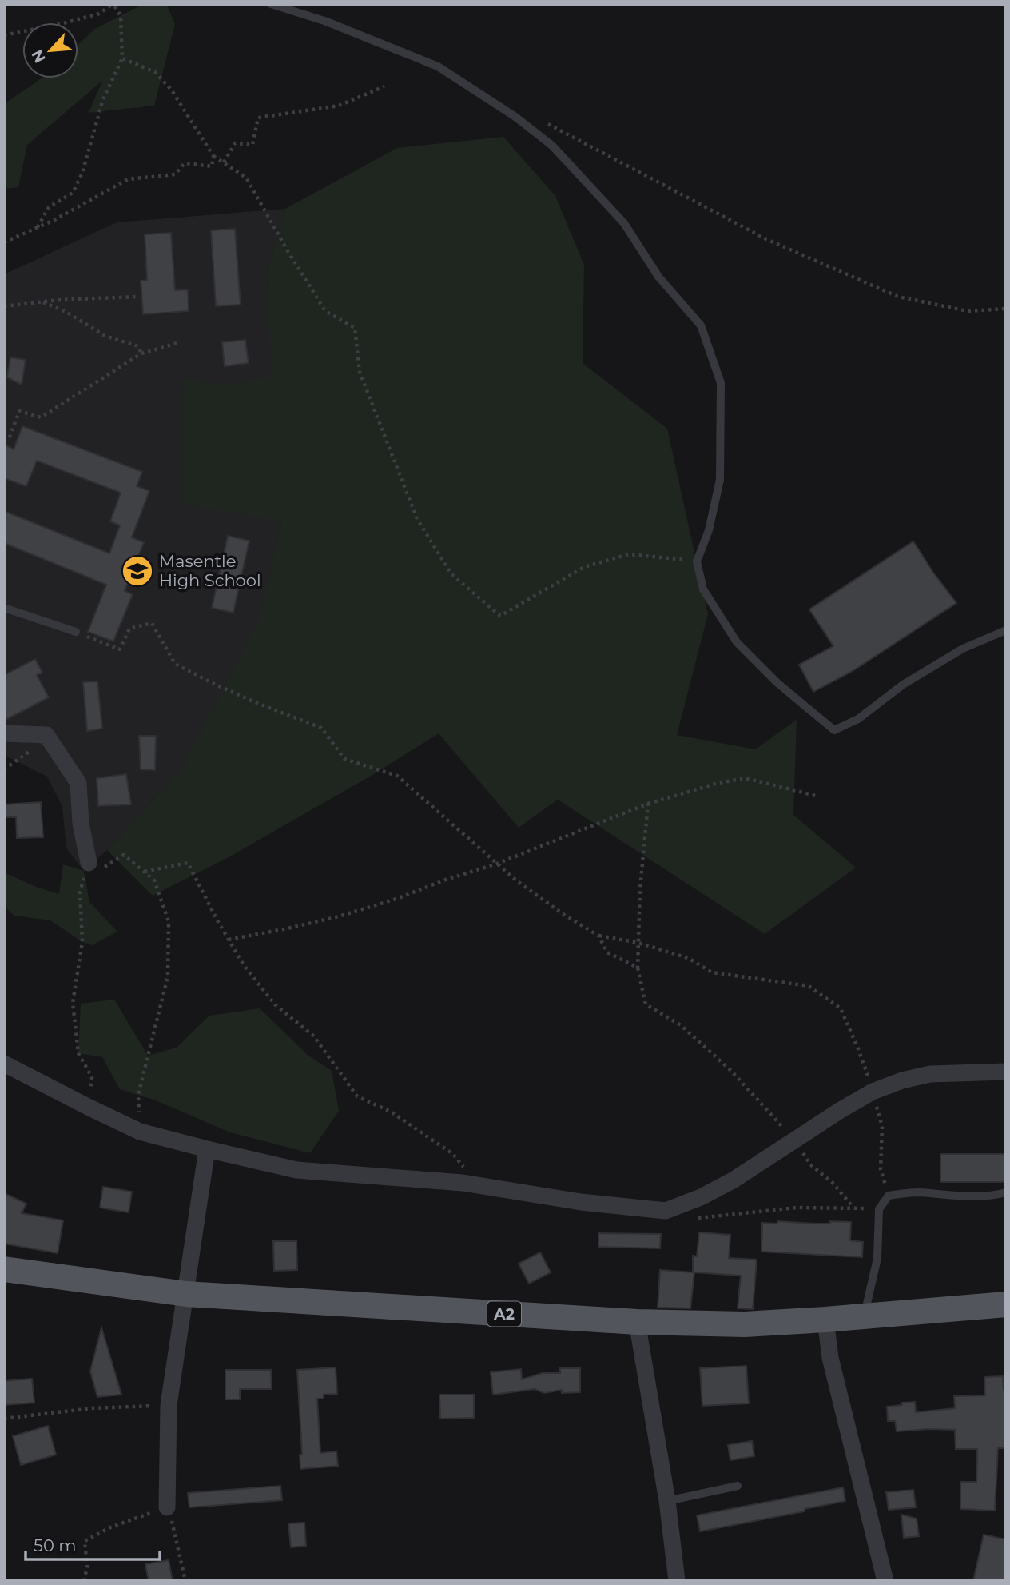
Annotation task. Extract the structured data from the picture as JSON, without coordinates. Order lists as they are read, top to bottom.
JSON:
{
  "streets": {
    "main road": ["A2"]
  },
  "places": {
    "school or university": ["Masentle High School"]
  },
  "scale_bar": "50 m",
  "north": "bottom left"
}
